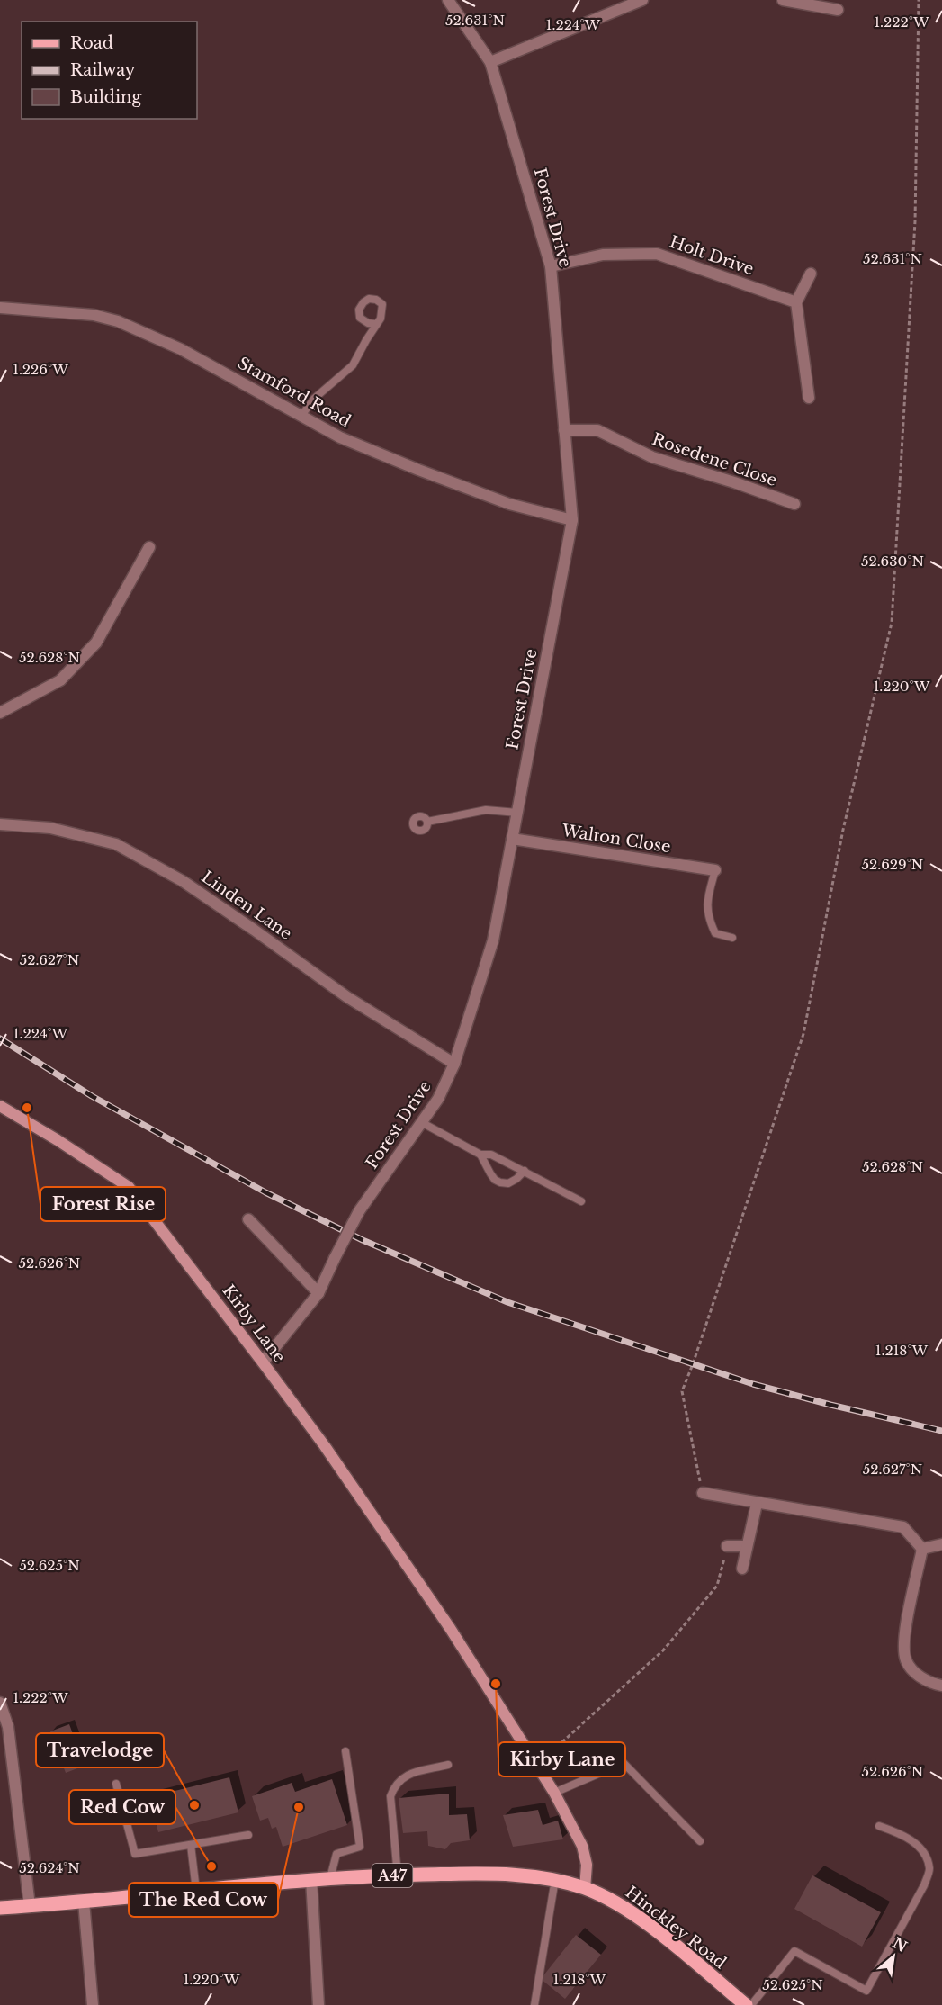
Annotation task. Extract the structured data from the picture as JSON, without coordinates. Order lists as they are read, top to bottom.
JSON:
{
  "streets": {
    "main road": ["A47", "Hinckley Road"],
    "street": [
      "Forest Drive",
      "Holt Drive",
      "Stamford Road",
      "Rosedene Close",
      "Walton Close",
      "Linden Lane",
      "Kirby Lane"
    ]
  },
  "crossings": [
    ["Forest Drive", "Holt Drive"],
    ["Forest Drive", "Stamford Road"],
    ["Forest Drive", "Rosedene Close"],
    ["Forest Drive", "Walton Close"],
    ["Forest Drive", "Linden Lane"],
    ["Forest Drive", "Kirby Lane"],
    ["Kirby Lane", "Hinckley Road"]
  ],
  "places": [
    "Forest Rise",
    "Kirby Lane",
    "Travelodge",
    "The Red Cow",
    "Red Cow"
  ],
  "legend": ["Road", "Railway", "Building"],
  "north": "top right",
  "coordinates": [
    "52.631°N",
    "1.222°W",
    "1.224°W",
    "1.226°W",
    "52.630°N",
    "52.628°N",
    "1.220°W",
    "52.629°N",
    "52.627°N",
    "52.626°N",
    "1.218°W",
    "52.625°N",
    "52.624°N"
  ]
}
